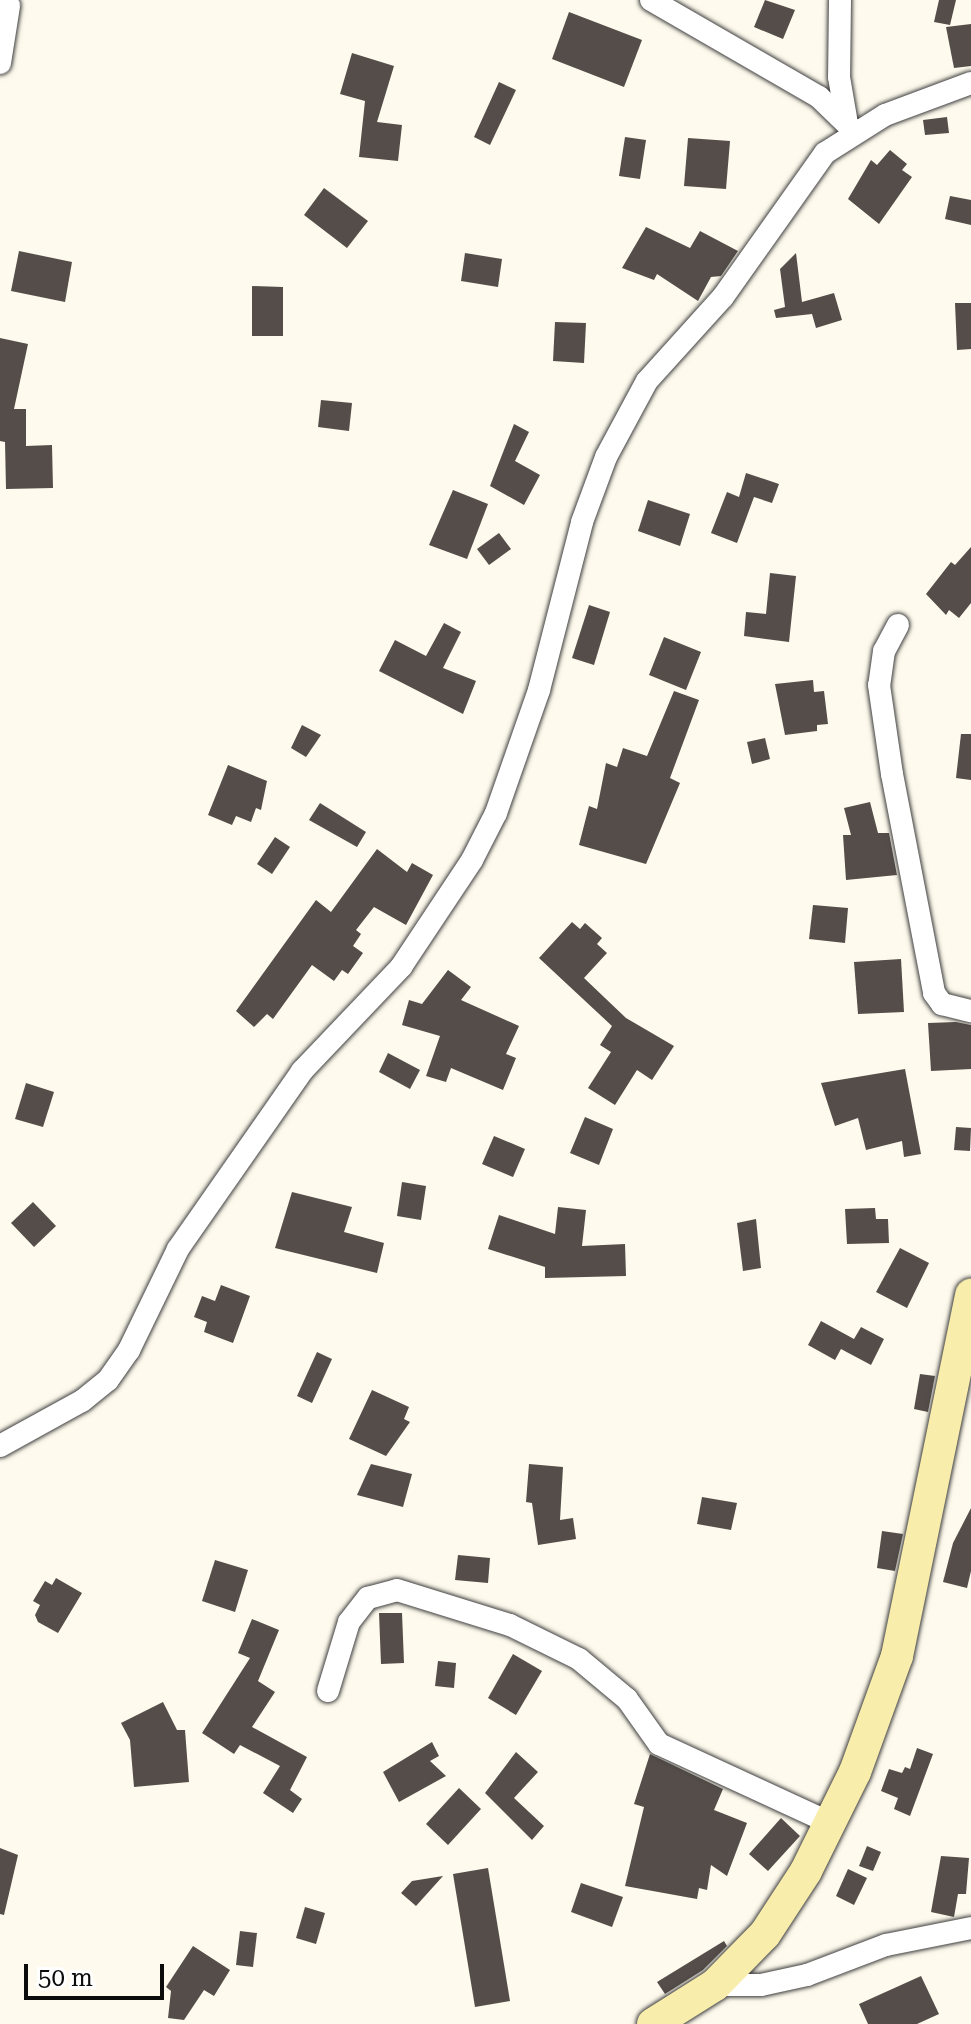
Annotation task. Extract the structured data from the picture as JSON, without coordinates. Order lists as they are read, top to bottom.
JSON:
{
  "scale_bar": "50 m"
}
